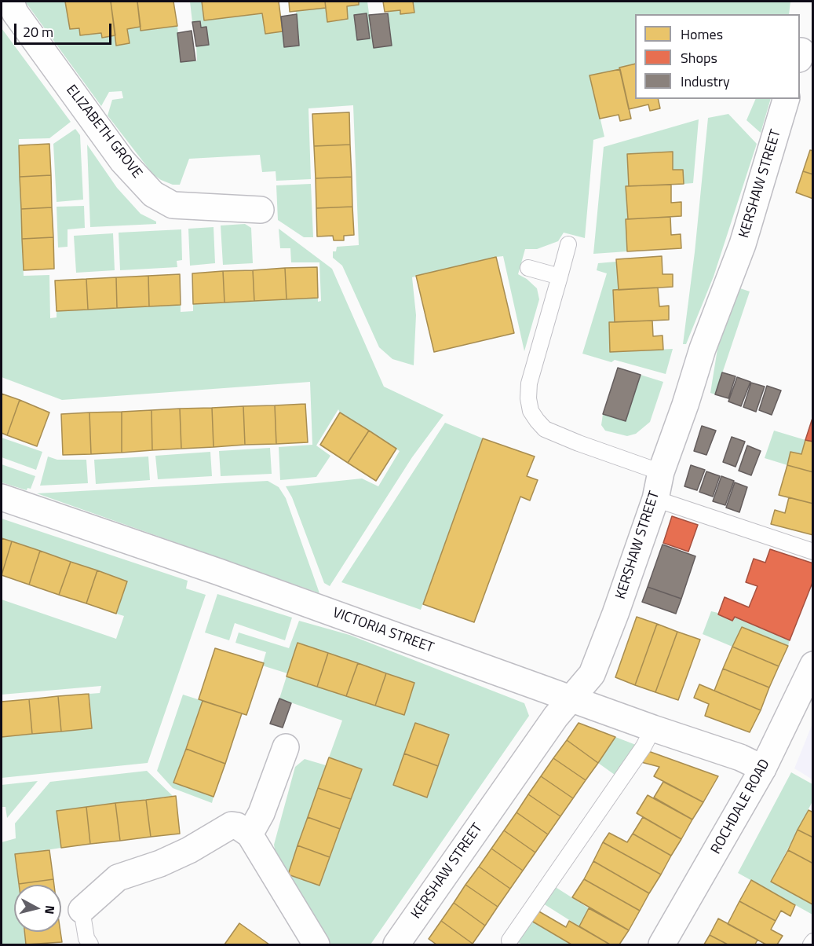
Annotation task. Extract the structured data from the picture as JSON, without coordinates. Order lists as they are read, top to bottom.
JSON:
{
  "streets": {
    "street": [
      "ELIZABETH GROVE",
      "KERSHAW STREET",
      "VICTORIA STREET",
      "ROCHDALE ROAD"
    ]
  },
  "crossings": [
    ["KERSHAW STREET", "VICTORIA STREET"],
    ["VICTORIA STREET", "ROCHDALE ROAD"]
  ],
  "legend": ["Homes", "Shops", "Industry"],
  "scale_bar": "20 m",
  "north": "right"
}
